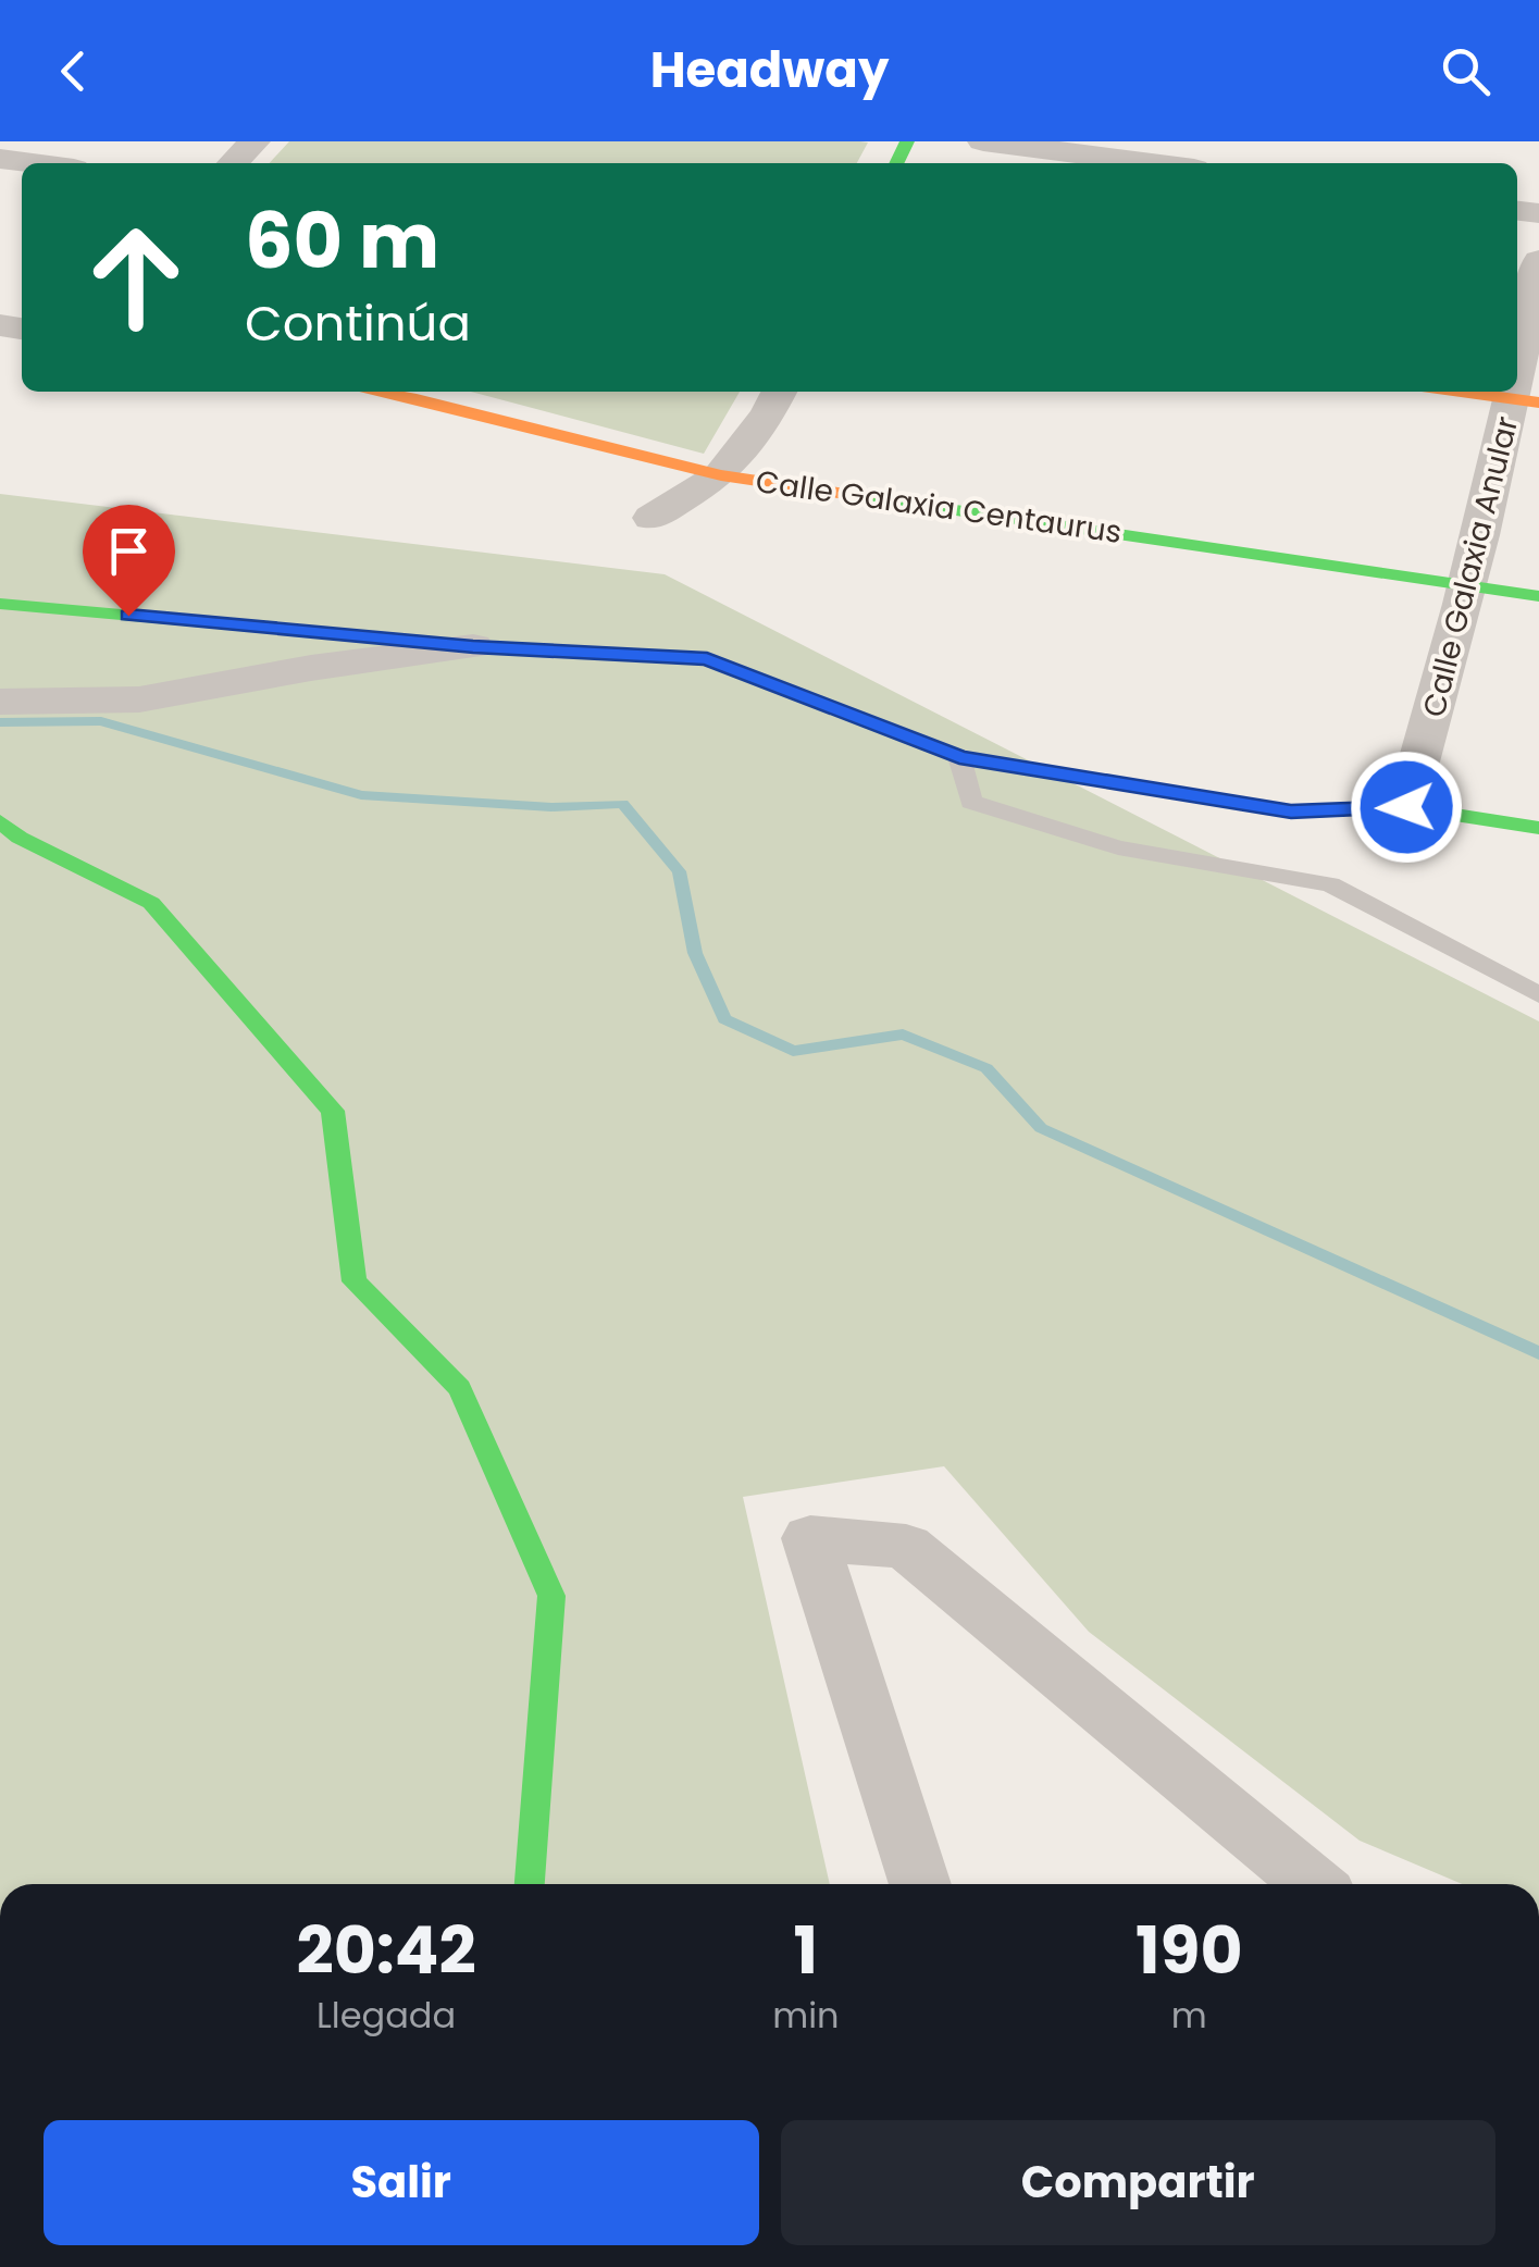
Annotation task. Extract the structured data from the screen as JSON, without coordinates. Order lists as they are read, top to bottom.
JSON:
{
  "streets": {
    "street": ["Calle Galaxia Centaurus", "Calle Galaxia Anular"]
  },
  "crossings": [
    ["Calle Galaxia Centaurus", "Calle Galaxia Anular"]
  ],
  "page": {
    "header": "Headway",
    "turn": ["60 m", "Continúa"],
    "eta": [
      "20:42",
      "Llegada",
      "1",
      "min",
      "190",
      "m"
    ],
    "buttons": ["Salir", "Compartir"]
  }
}
